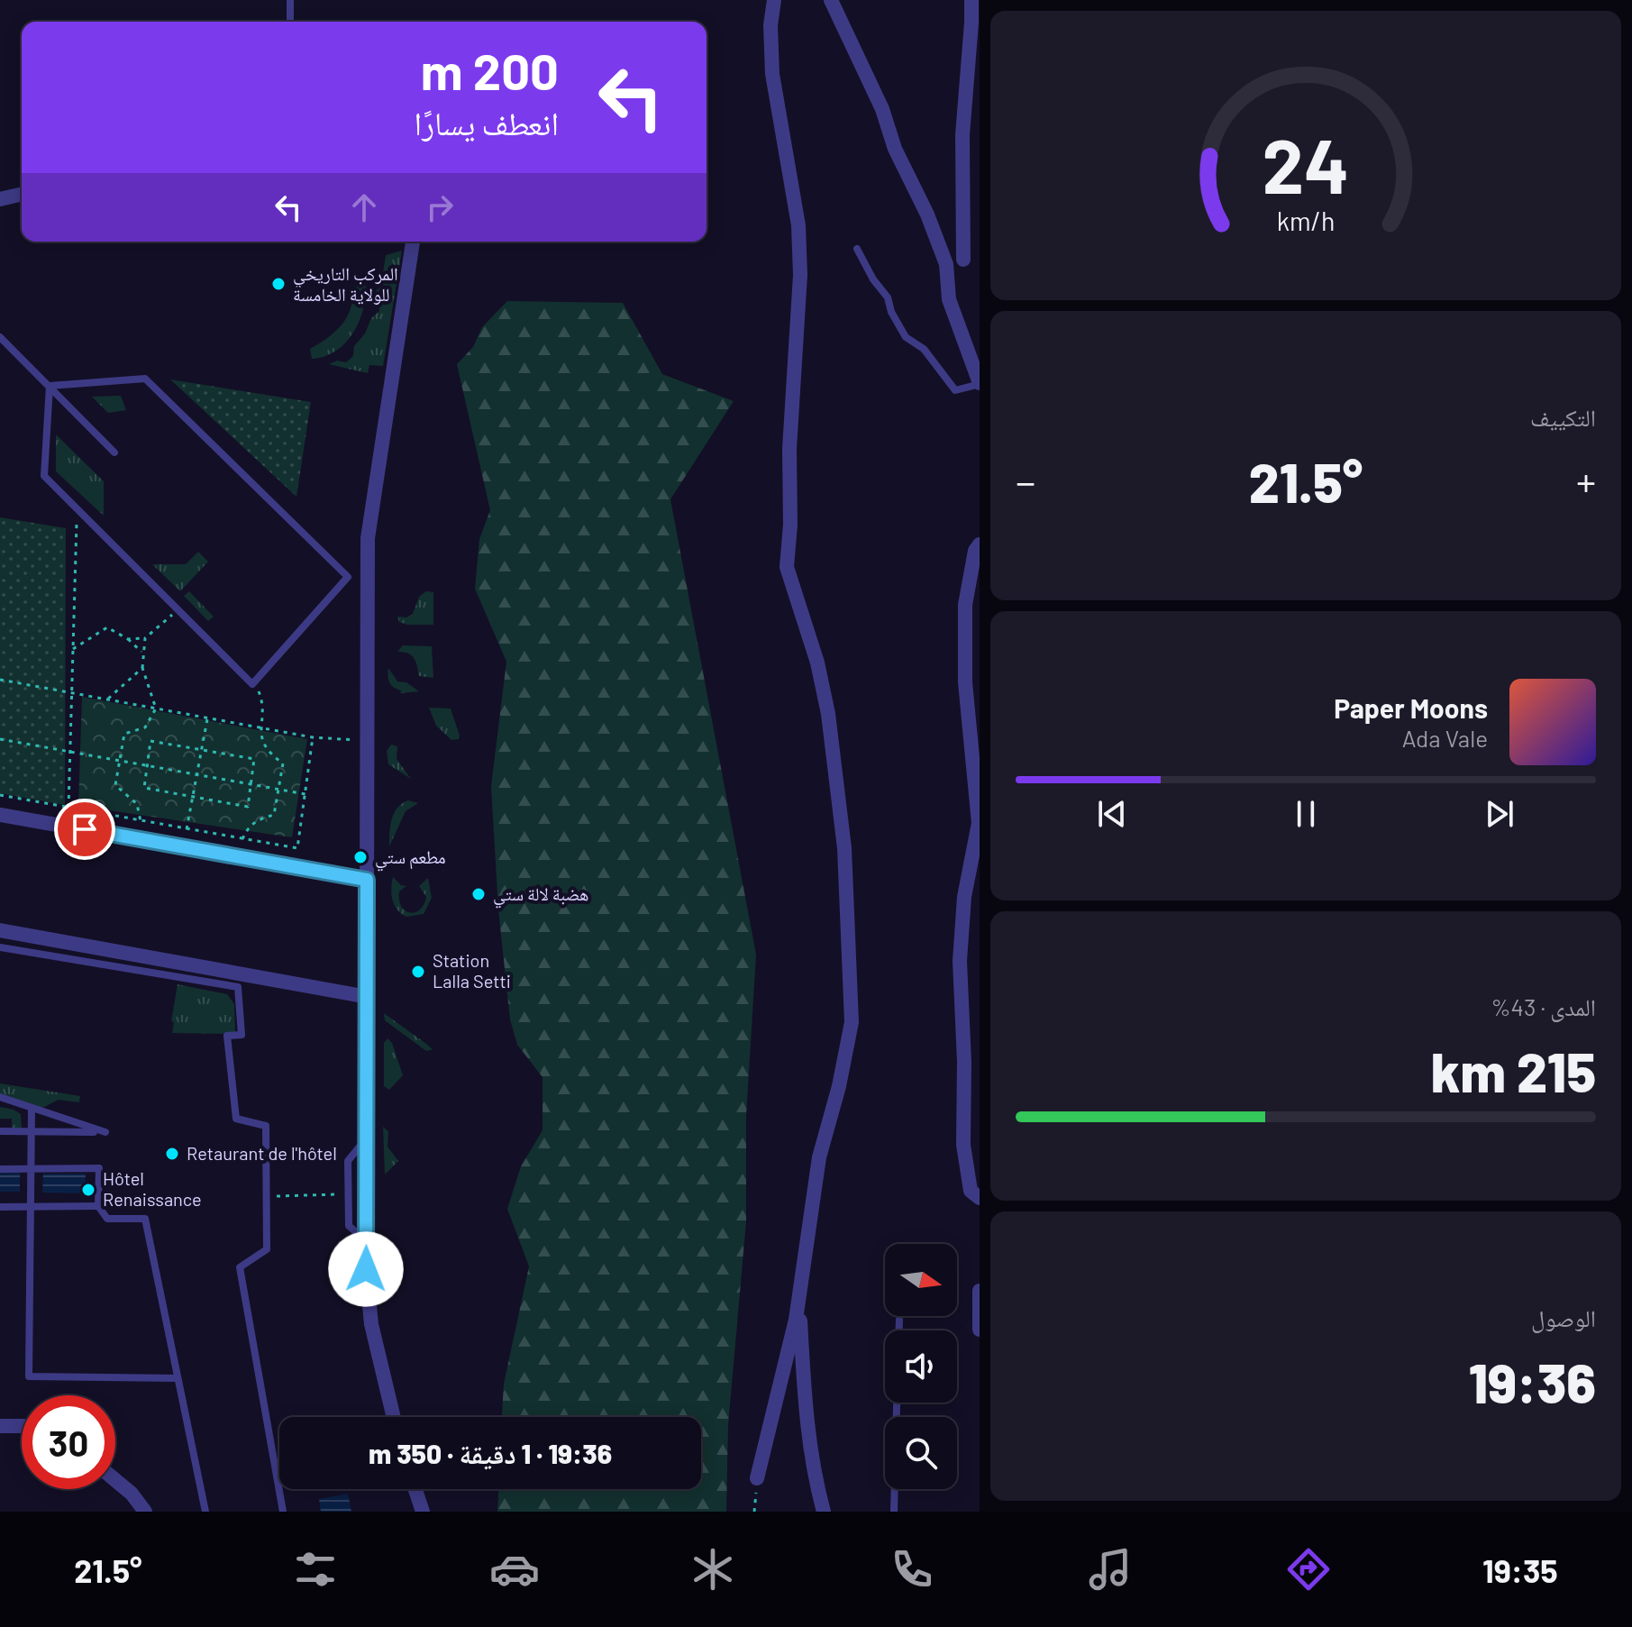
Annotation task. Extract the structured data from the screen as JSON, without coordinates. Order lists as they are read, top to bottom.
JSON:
{
  "places": [
    "المركب التاريخي للولاية الخامسة",
    "مطعم ستي",
    "هضبة لالة ستي",
    "Station Lalla Setti",
    "Retaurant de l'hôtel",
    "Hôtel Renaissance"
  ],
  "north": "right",
  "page": {
    "turn": ["200 m", "انعطف يسارًا"],
    "tile": [
      "التكييف",
      ["المدى · 43%", "215 km"],
      ["الوصول", "19:36"]
    ],
    "heat": ["−", "21.5°", "+"],
    "song": ["Paper Moons", "Ada Vale"],
    "limit": "30",
    "trip": "19:36 · 1 دقيقة · 350 m",
    "tabs": ["19:35", "21.5°"],
    "gauge": ["24", "km/h"]
  }
}
